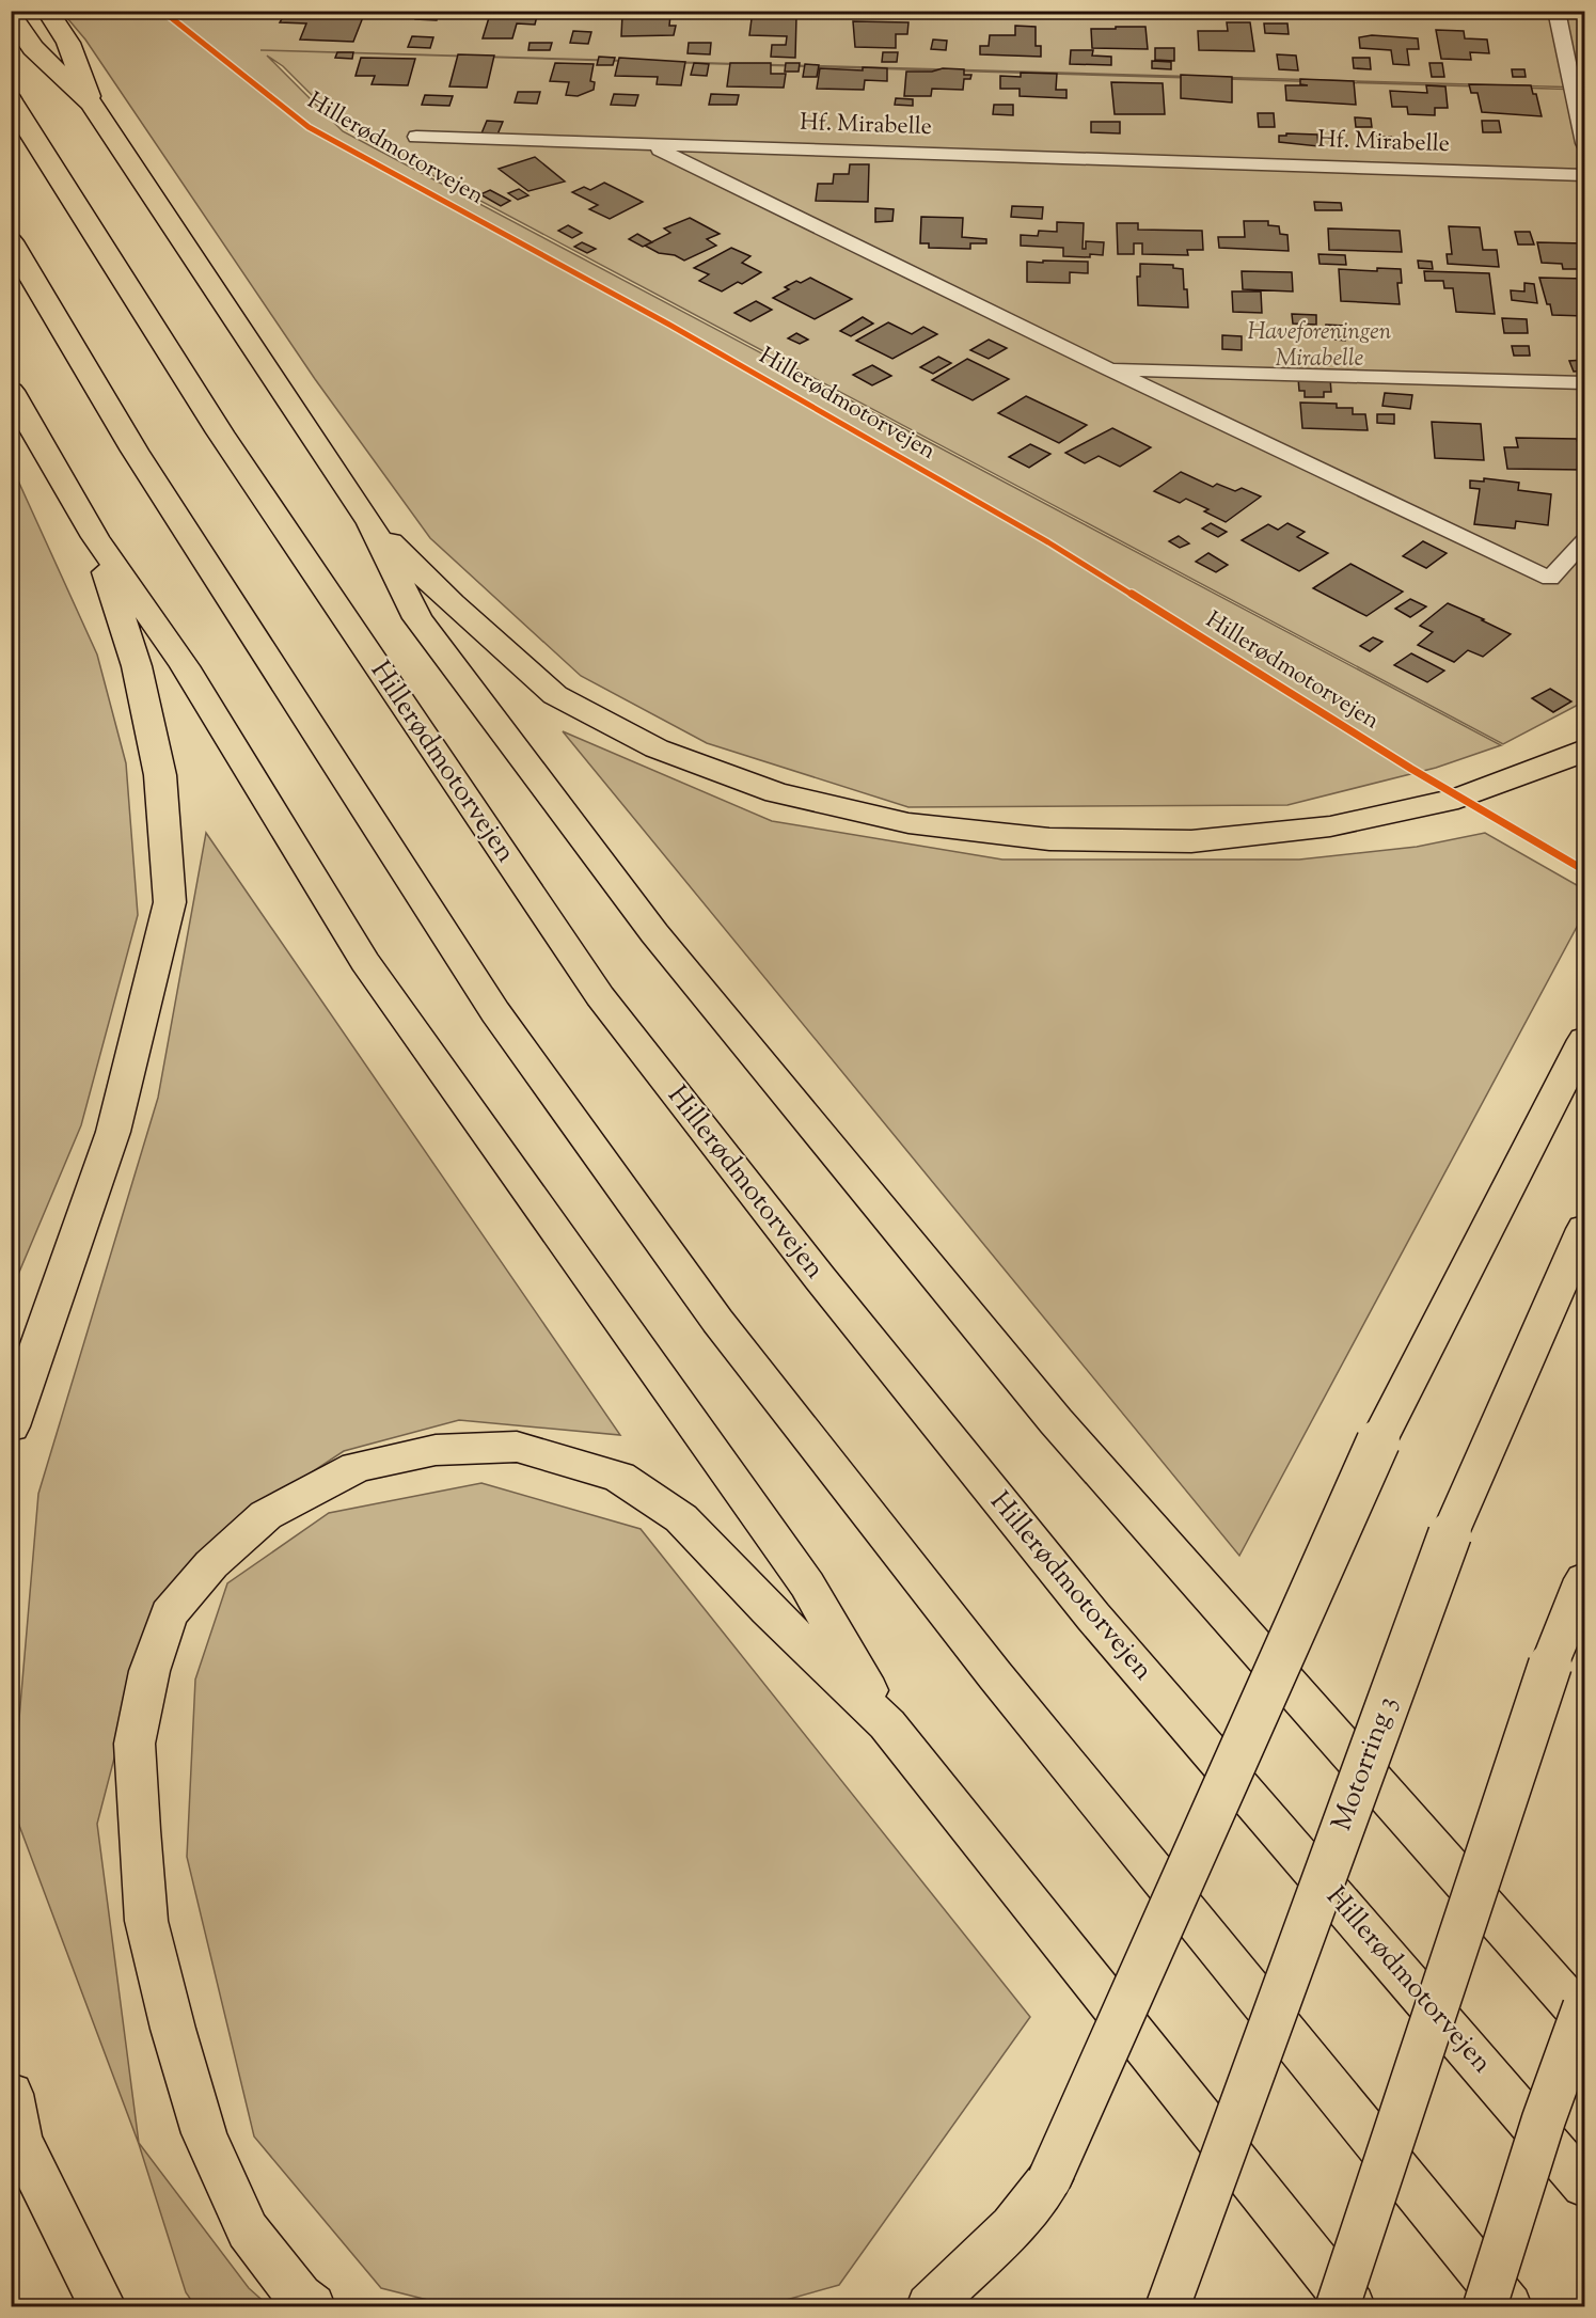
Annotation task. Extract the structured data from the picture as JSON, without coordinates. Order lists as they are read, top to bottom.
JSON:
{
  "streets": {
    "highway": ["Hillerødmotorvejen", "Motorring 3"],
    "lane": ["Hf. Mirabelle"]
  },
  "parks": ["Haveforeningen Mirabelle"]
}
